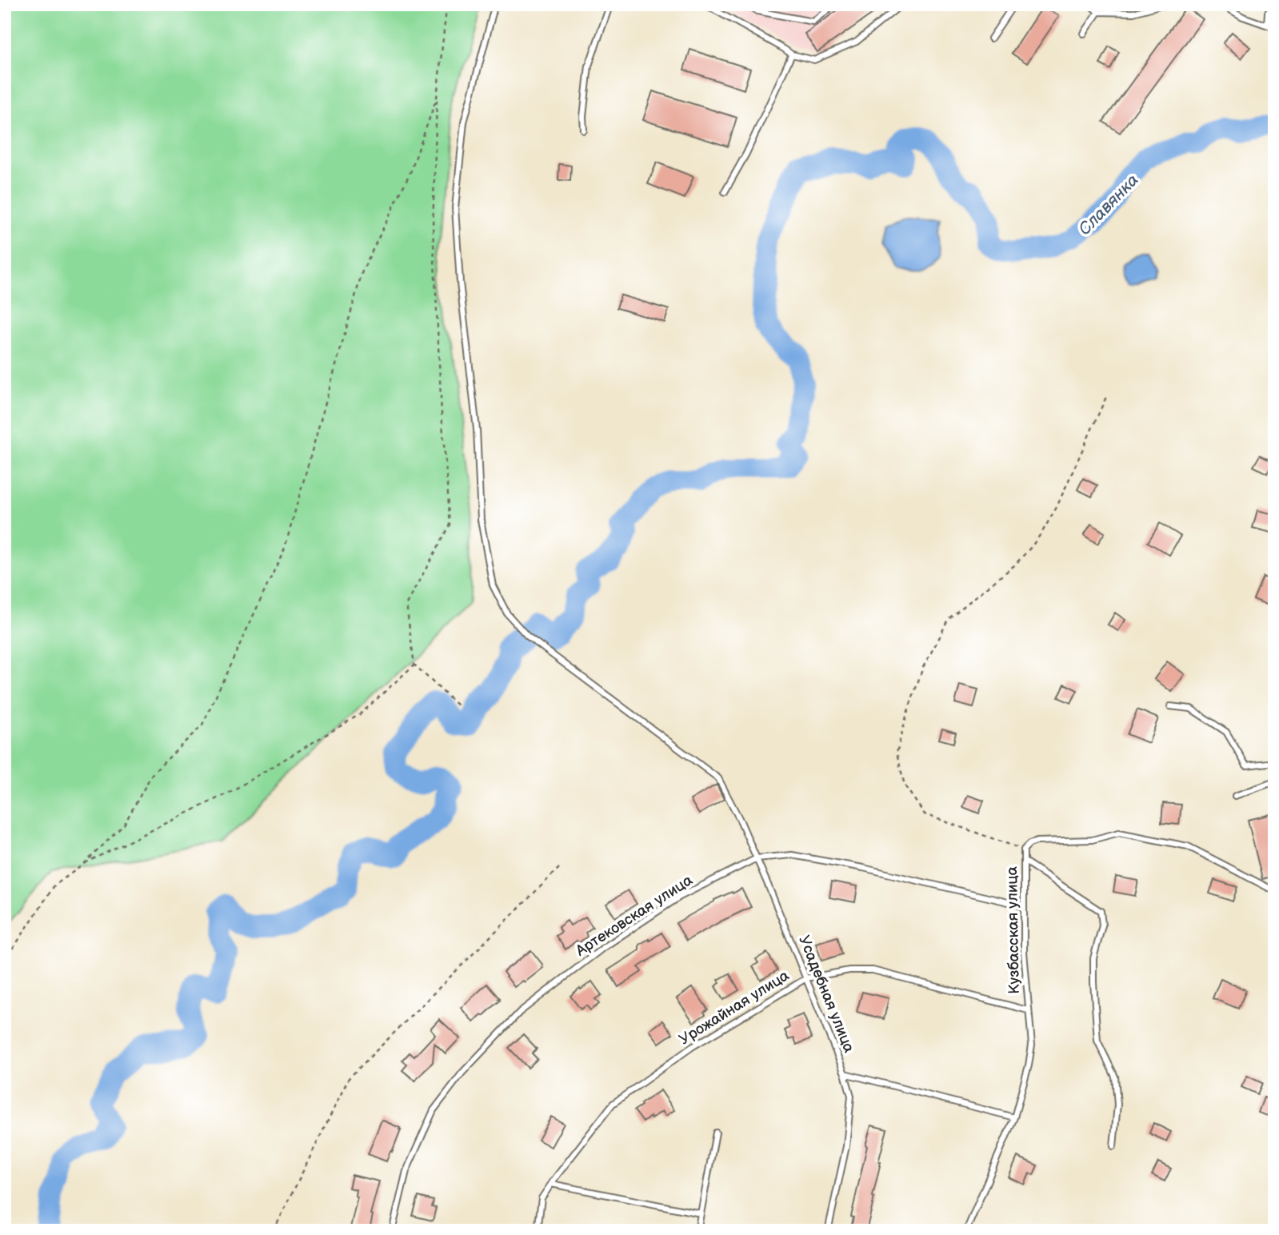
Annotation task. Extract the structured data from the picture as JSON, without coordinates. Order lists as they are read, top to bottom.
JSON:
{
  "streets": {
    "lane": [
      "Артековская улица",
      "Кузбасская улица",
      "Усадебная улица",
      "Урожайная улица"
    ]
  },
  "crossings": [
    ["Артековская улица", "Кузбасская улица"],
    ["Артековская улица", "Усадебная улица"],
    ["Кузбасская улица", "Урожайная улица"],
    ["Усадебная улица", "Урожайная улица"]
  ],
  "water": ["Славянка"]
}
